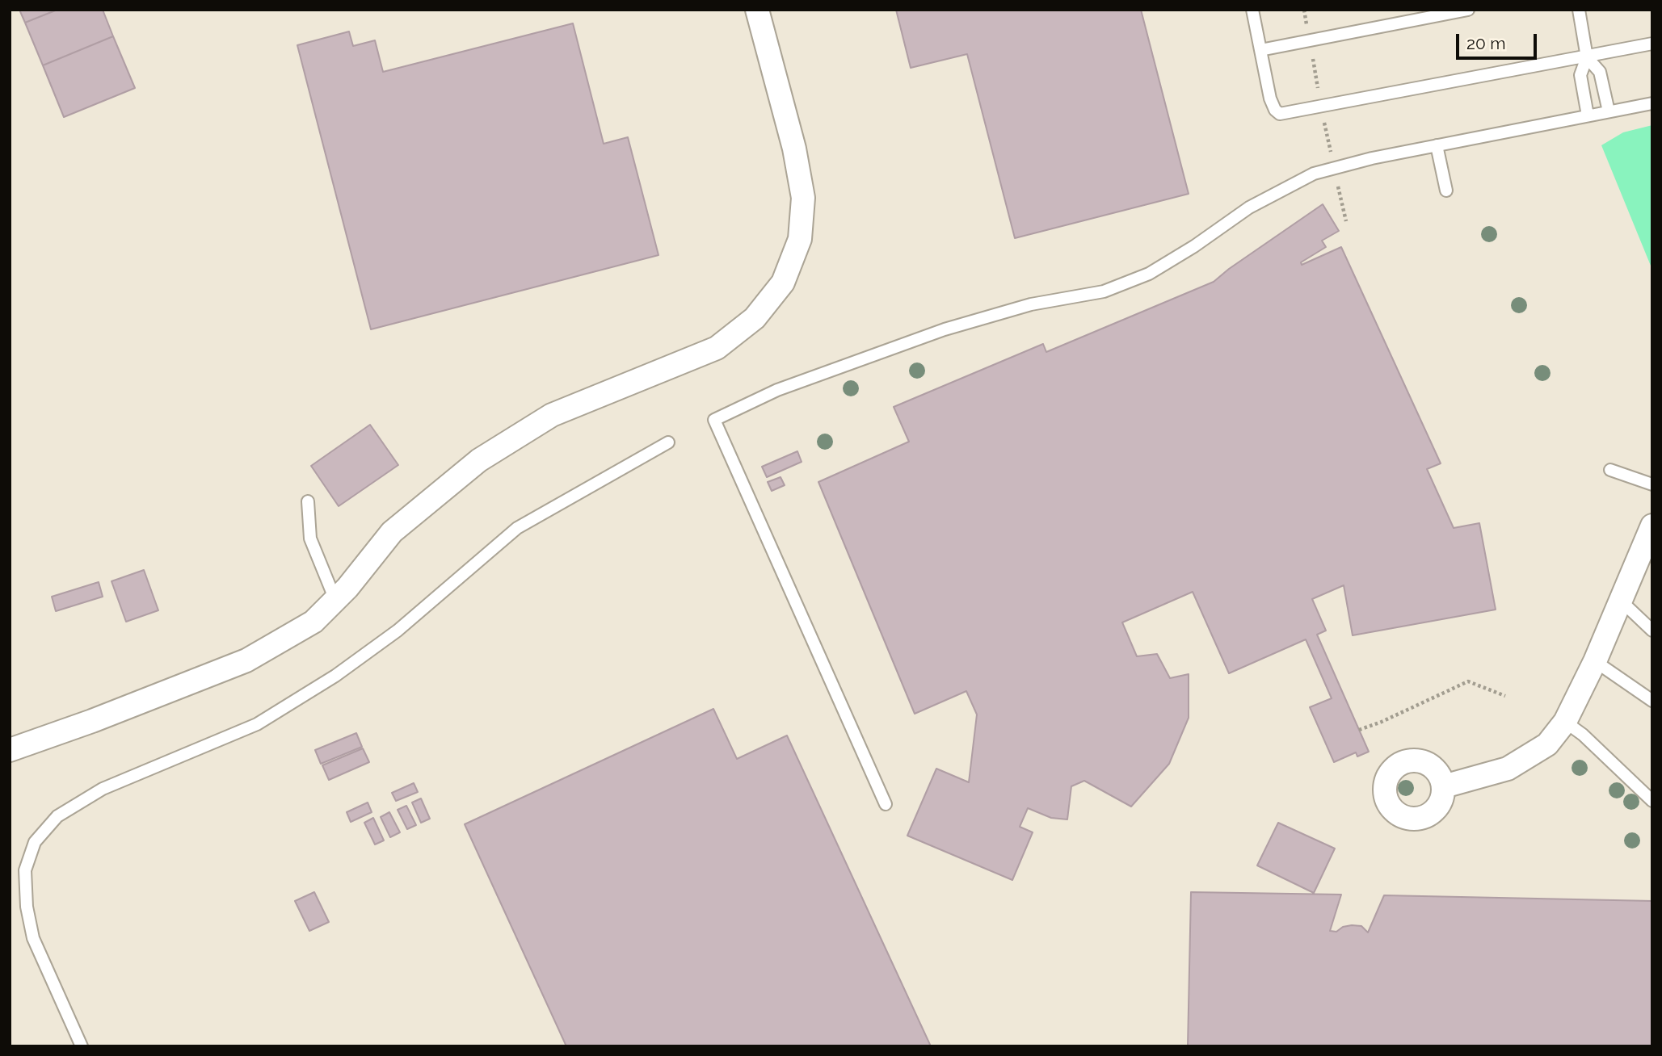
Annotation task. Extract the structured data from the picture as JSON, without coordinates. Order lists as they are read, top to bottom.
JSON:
{
  "scale_bar": "20 m"
}
